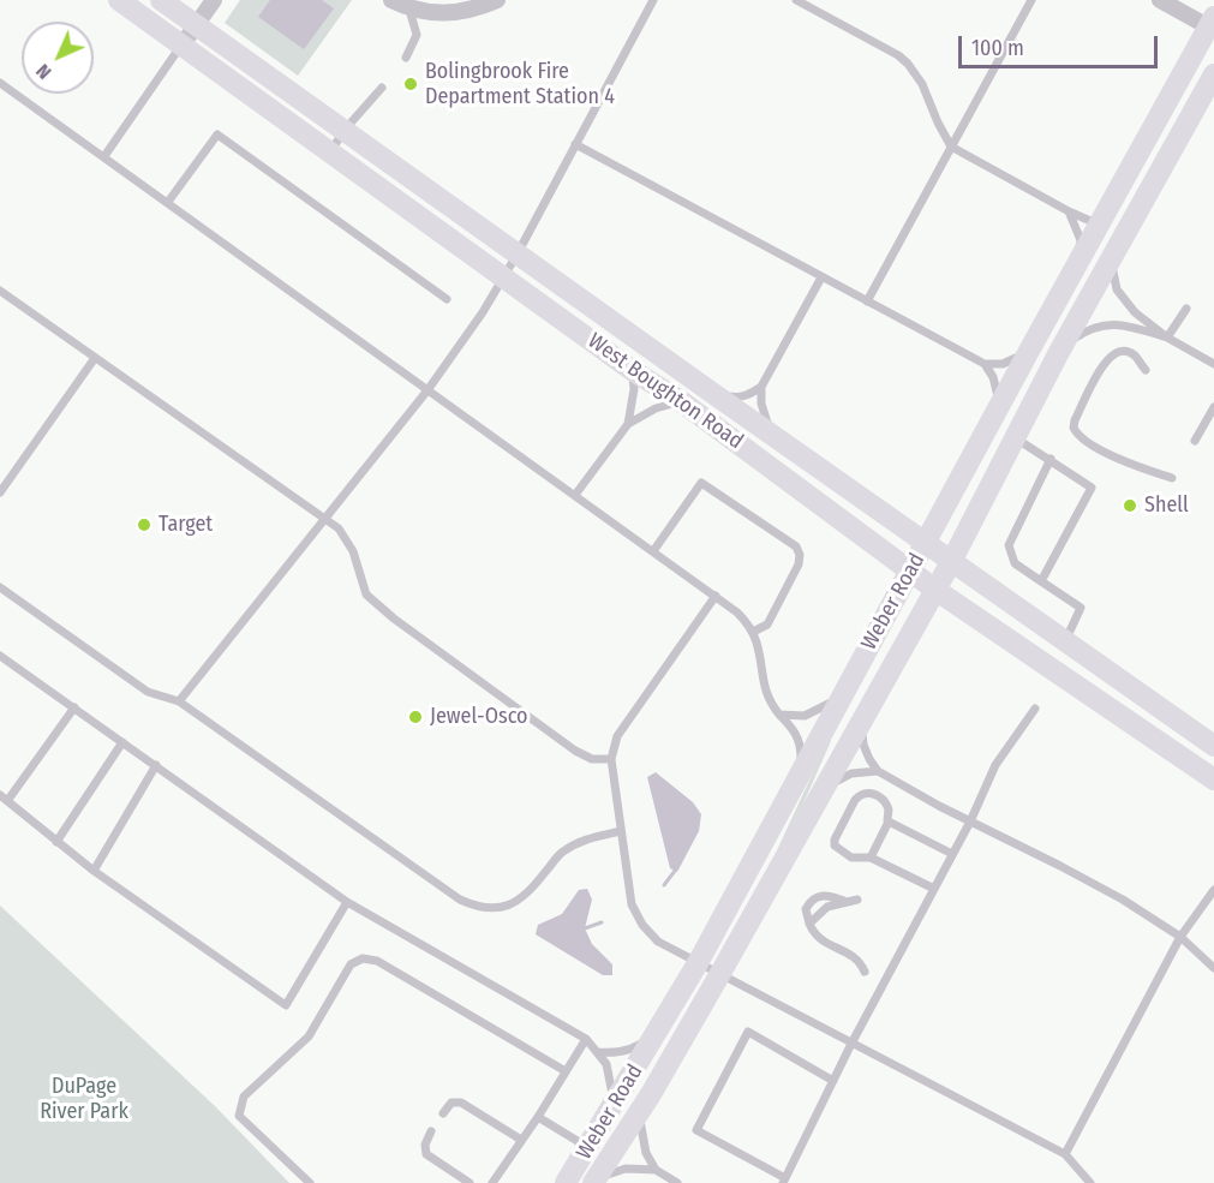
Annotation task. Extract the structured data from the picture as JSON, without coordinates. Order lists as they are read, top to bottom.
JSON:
{
  "streets": {
    "main road": ["West Boughton Road", "Weber Road"]
  },
  "crossings": [
    ["West Boughton Road", "Weber Road"]
  ],
  "parks": ["DuPage River Park"],
  "places": [
    "Bolingbrook Fire Department Station 4",
    "Shell",
    "Target",
    "Jewel-Osco"
  ],
  "scale_bar": "100 m",
  "north": "bottom left"
}
